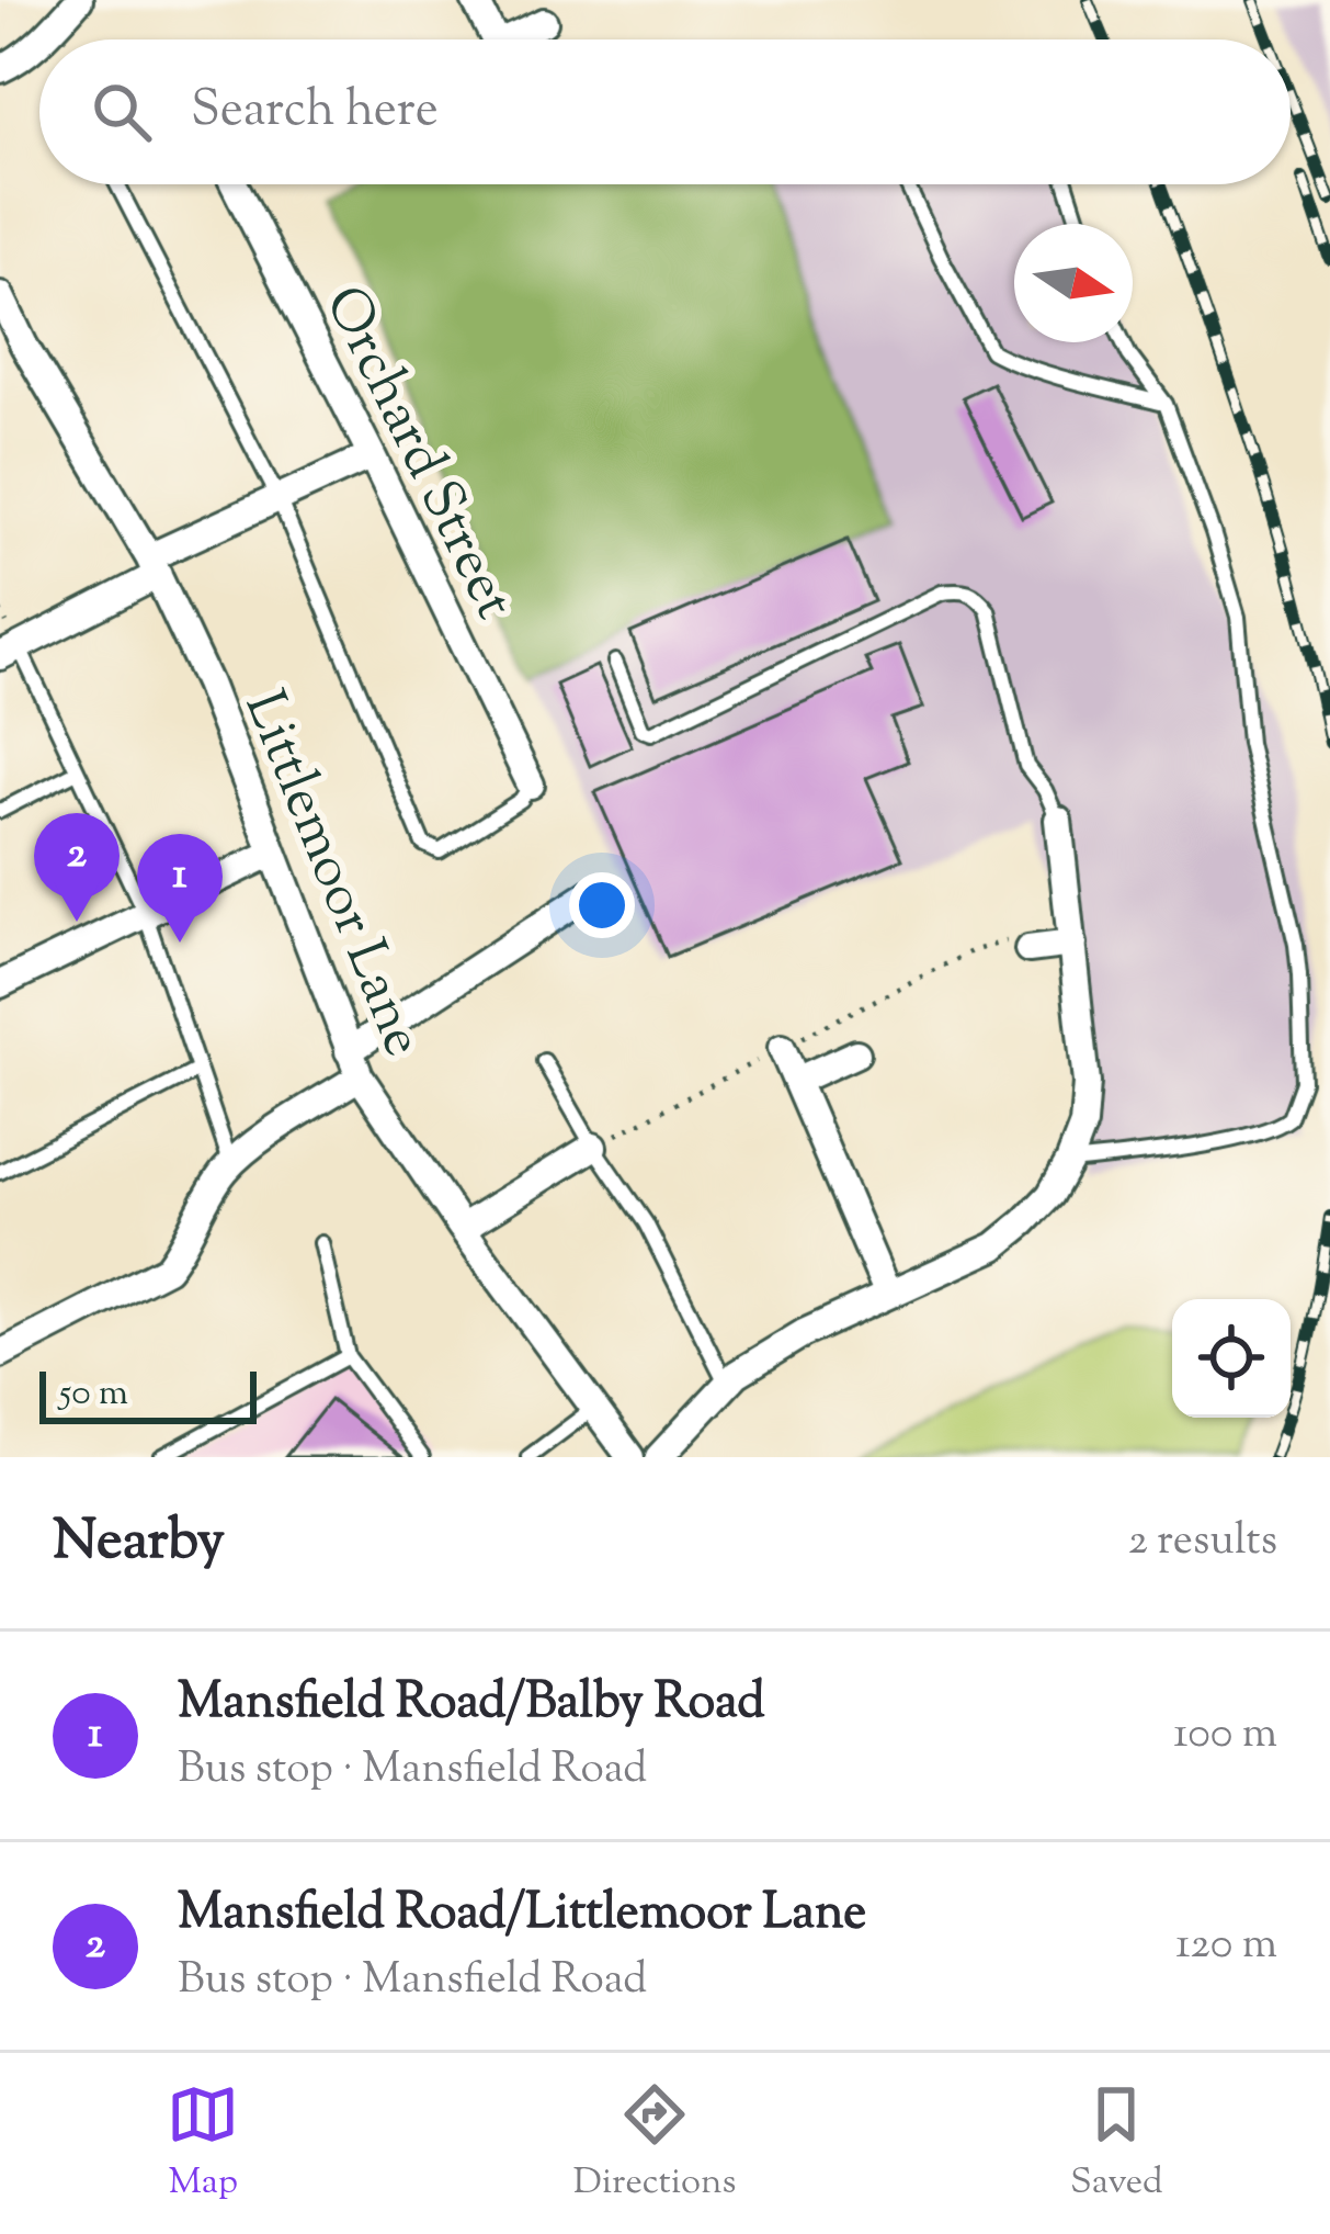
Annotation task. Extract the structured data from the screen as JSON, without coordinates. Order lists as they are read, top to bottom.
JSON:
{
  "streets": {
    "street": ["Orchard Street", "Littlemoor Lane"]
  },
  "scale_bar": "50 m",
  "north": "right",
  "page": {
    "search": "Search here",
    "pins": ["2", "1"],
    "scale": "50 m",
    "heading": ["Nearby", "2 results"],
    "list": [
      {
        "mark": "1",
        "name": "Mansfield Road/Balby Road",
        "note": "Bus stop · Mansfield Road",
        "value": "100 m"
      },
      {
        "mark": "2",
        "name": "Mansfield Road/Littlemoor Lane",
        "note": "Bus stop · Mansfield Road",
        "value": "120 m"
      }
    ],
    "nav": ["Map", "Directions", "Saved"]
  }
}
